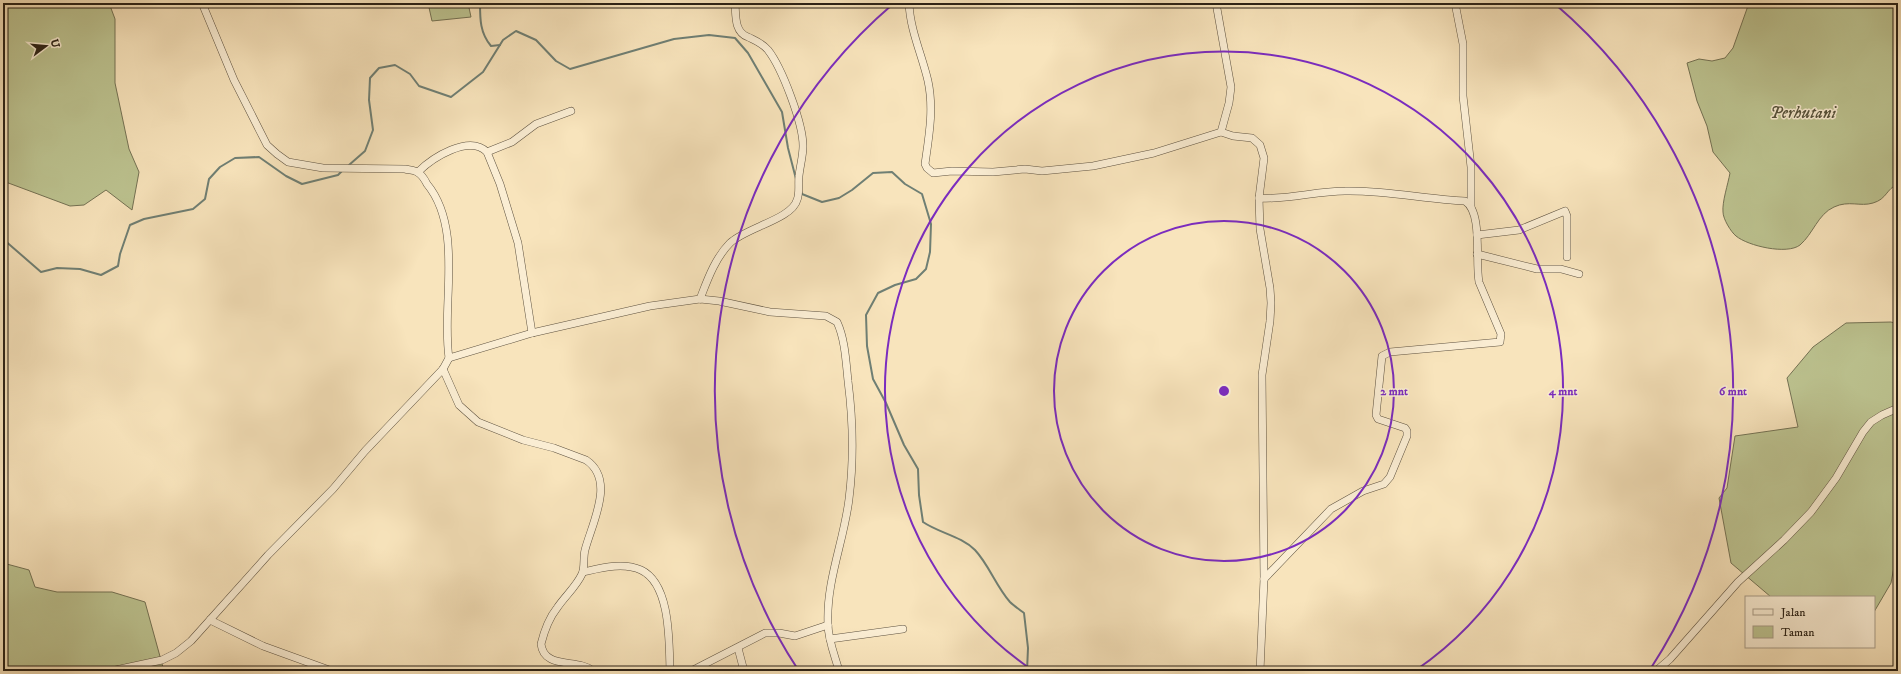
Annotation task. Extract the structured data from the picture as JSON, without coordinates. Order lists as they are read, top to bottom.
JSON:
{
  "parks": ["Perhutani"],
  "legend": ["Jalan", "Taman"],
  "north": "right",
  "rings": ["2 mnt", "4 mnt", "6 mnt"]
}
